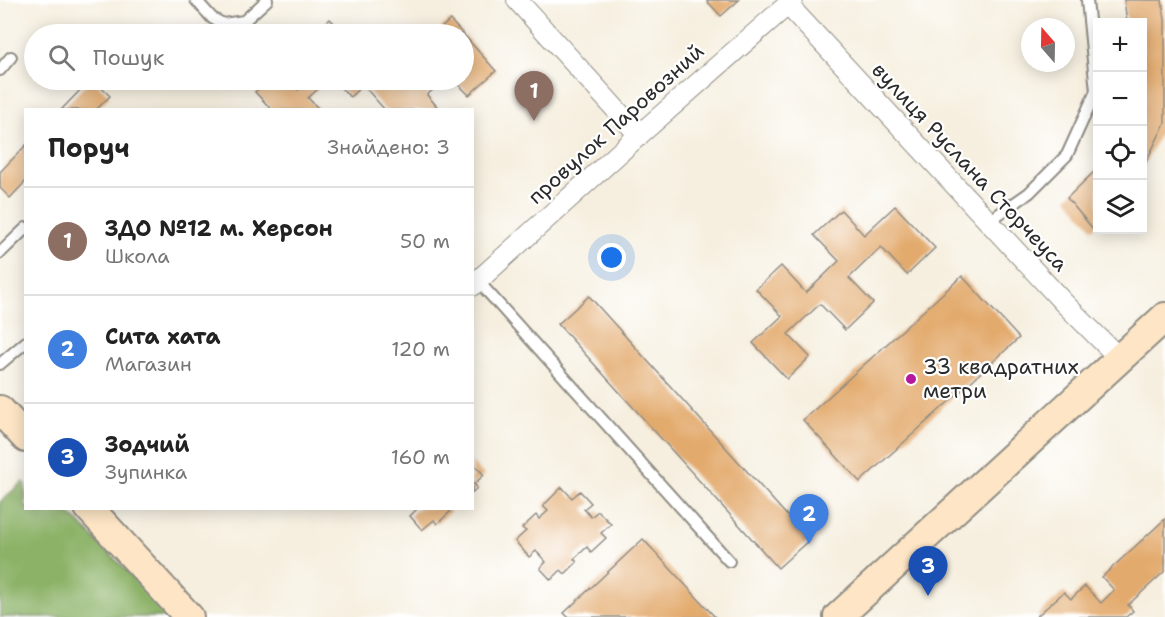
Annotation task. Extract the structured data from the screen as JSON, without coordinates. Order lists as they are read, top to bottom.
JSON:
{
  "streets": {
    "street": ["провулок Паровозний", "вулиця Руслана Сторчеуса"]
  },
  "crossings": [
    ["провулок Паровозний", "вулиця Руслана Сторчеуса"]
  ],
  "places": ["33 квадратних метри"],
  "north": "top",
  "page": {
    "map_buttons": ["+", "−"],
    "search": "Пошук",
    "pins": ["1", "2", "3"],
    "heading": ["Поруч", "Знайдено: 3"],
    "list": [
      {
        "mark": "1",
        "name": "ЗДО №12 м. Херсон",
        "note": "Школа",
        "value": "50 m"
      },
      {
        "mark": "2",
        "name": "Сита хата",
        "note": "Магазин",
        "value": "120 m"
      },
      {
        "mark": "3",
        "name": "Зодчий",
        "note": "Зупинка",
        "value": "160 m"
      }
    ]
  }
}
